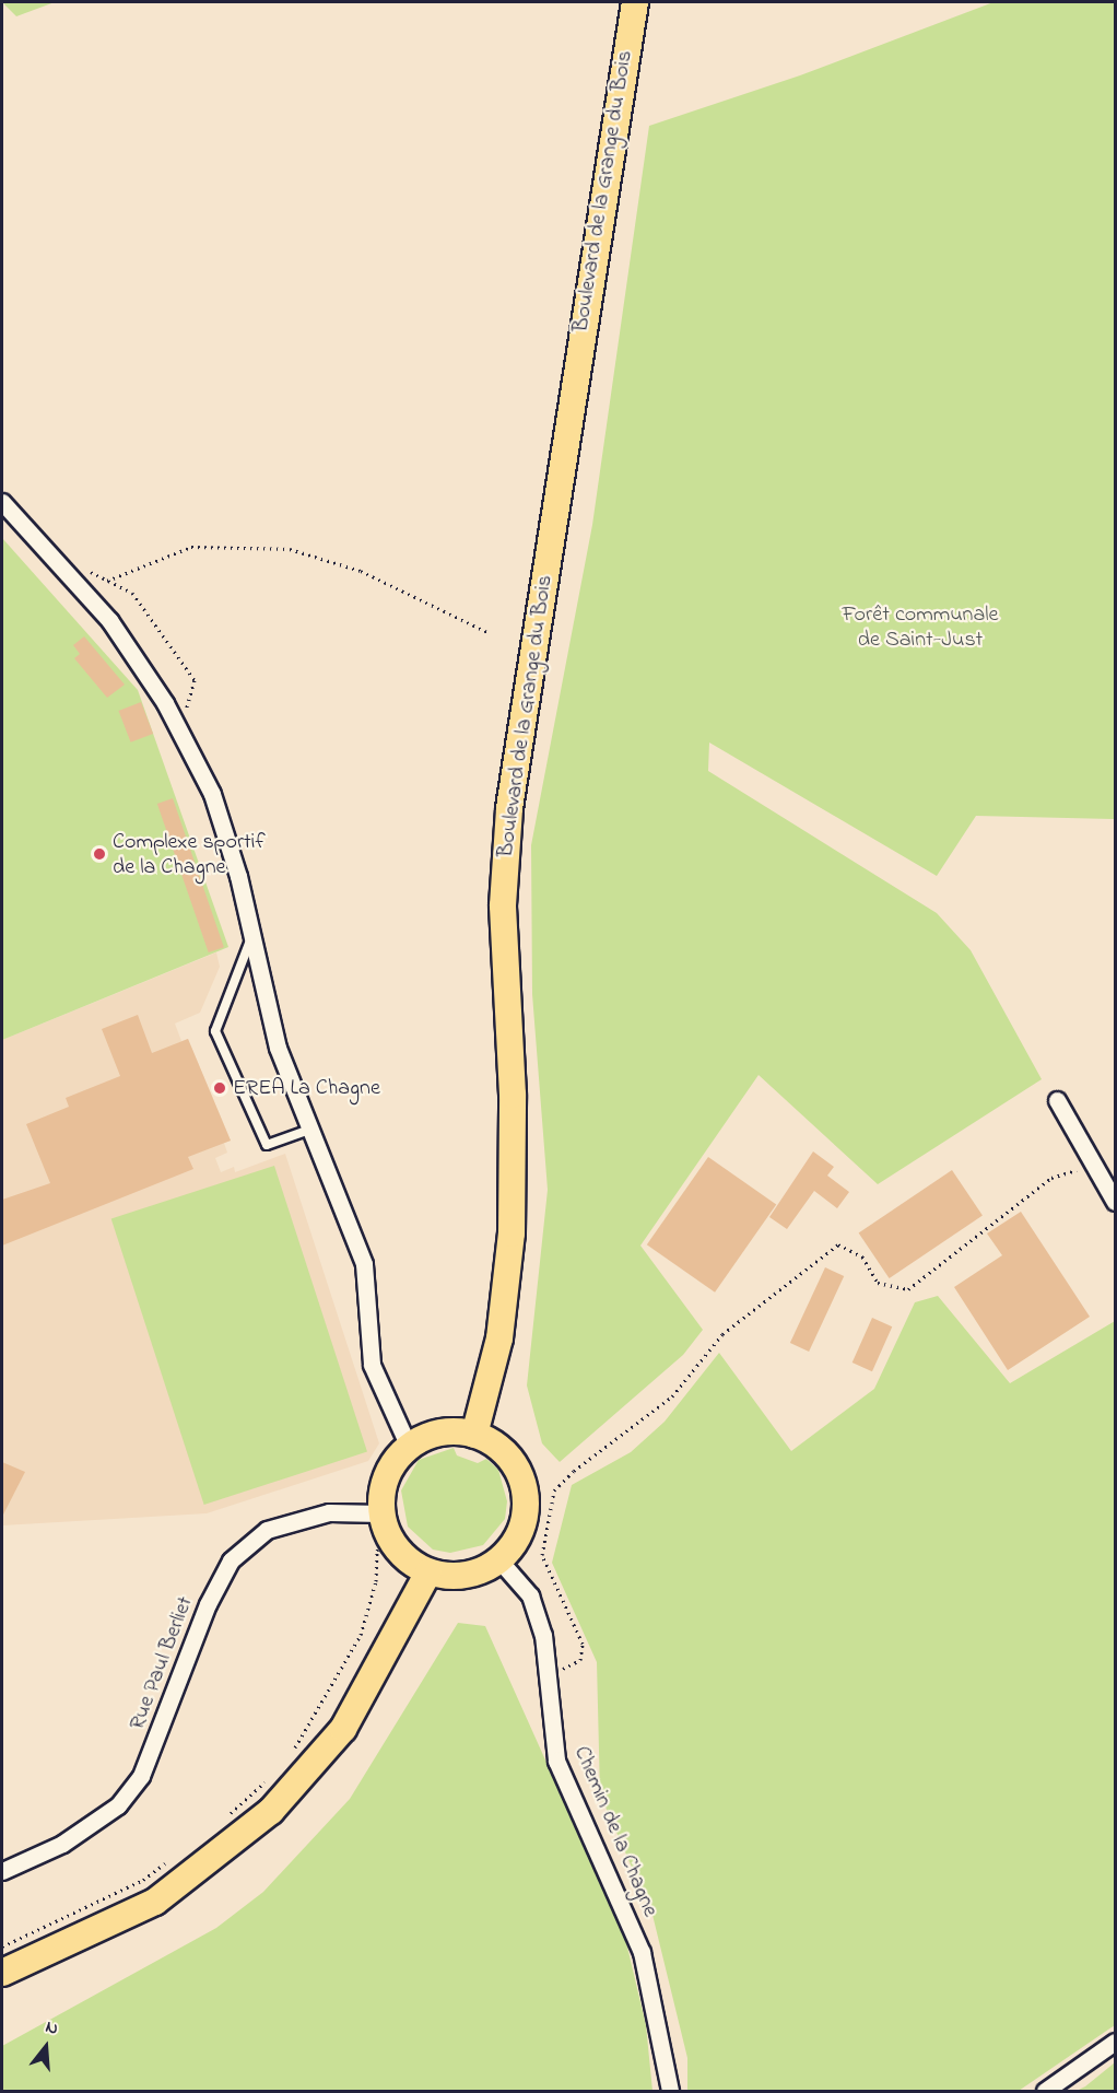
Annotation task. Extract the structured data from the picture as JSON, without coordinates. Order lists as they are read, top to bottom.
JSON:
{
  "streets": {
    "main road": ["Boulevard de la Grange du Bois"],
    "street": ["Rue Paul Berliet", "Chemin de la Chagne"]
  },
  "crossings": [
    ["Boulevard de la Grange du Bois", "Rue Paul Berliet"],
    ["Boulevard de la Grange du Bois", "Chemin de la Chagne"],
    ["Rue Paul Berliet", "Chemin de la Chagne"]
  ],
  "parks": ["Forêt communale de Saint-Just"],
  "places": ["Complexe sportif de la Chagne", "EREA La Chagne"],
  "north": "top"
}
